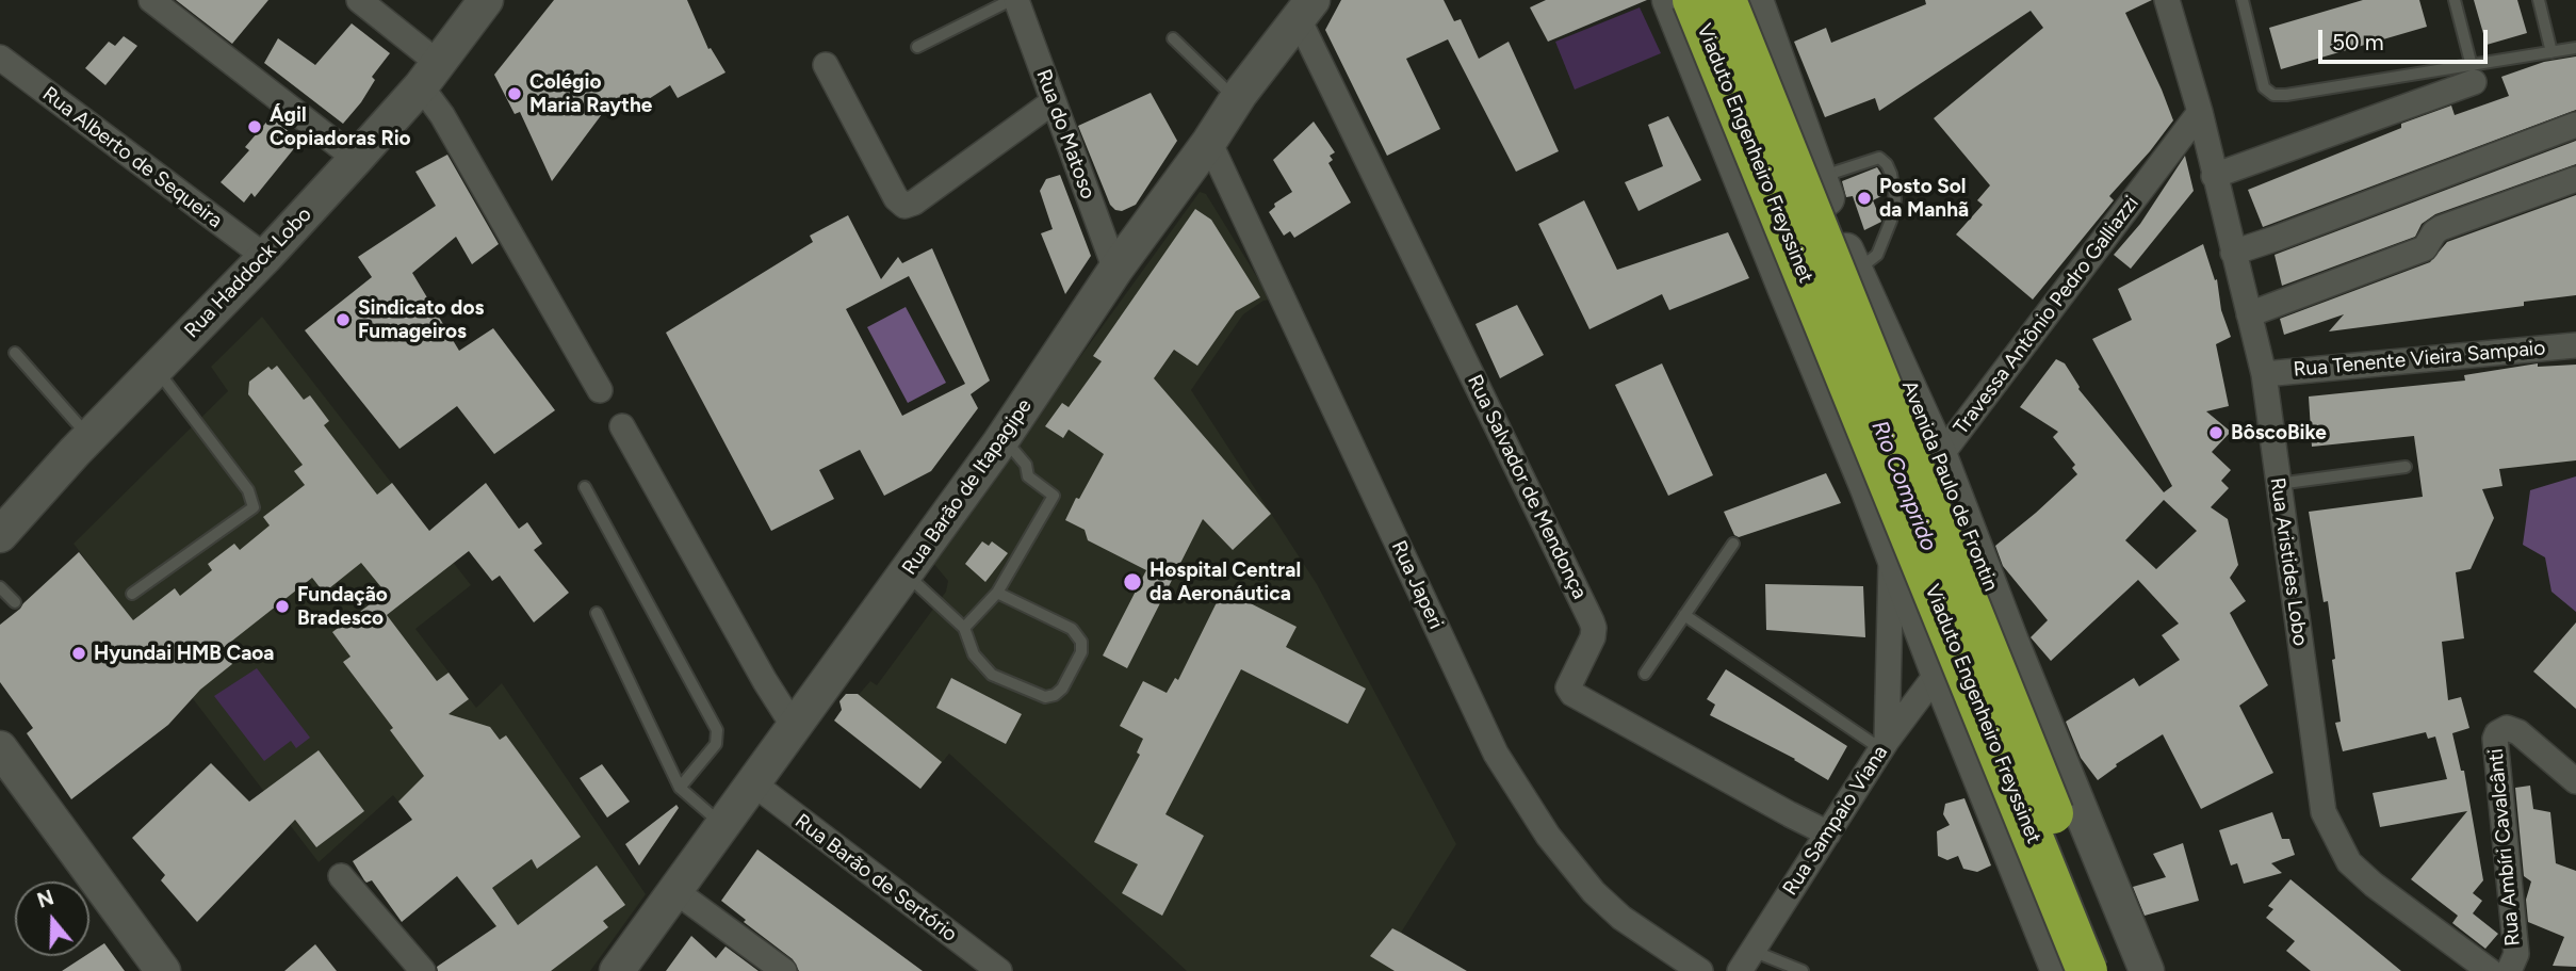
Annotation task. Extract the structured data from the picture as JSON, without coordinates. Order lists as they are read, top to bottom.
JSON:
{
  "streets": {
    "highway": ["Viaduto Engenheiro Freyssinet"],
    "main road": ["Rua Haddock Lobo", "Avenida Paulo de Frontin", "Rua Barão de Itapagipe"],
    "street": [
      "Rua do Matoso",
      "Rua Alberto de Sequeira",
      "Travessa Antônio Pedro Galliazzi",
      "Rua Tenente Vieira Sampaio",
      "Rua Salvador de Mendonça",
      "Rua Aristides Lobo",
      "Rua Japeri",
      "Rua Sampaio Viana",
      "Rua Ambíri Cavalcânti",
      "Rua Barão de Sertório"
    ]
  },
  "crossings": [
    ["Rua do Matoso", "Rua Barão de Itapagipe"],
    ["Rua Alberto de Sequeira", "Rua Haddock Lobo"],
    ["Travessa Antônio Pedro Galliazzi", "Avenida Paulo de Frontin"],
    ["Travessa Antônio Pedro Galliazzi", "Rua Aristides Lobo"],
    ["Rua Tenente Vieira Sampaio", "Rua Aristides Lobo"],
    ["Rua Barão de Itapagipe", "Rua Salvador de Mendonça"],
    ["Rua Barão de Itapagipe", "Rua Japeri"],
    ["Rua Barão de Itapagipe", "Rua Barão de Sertório"],
    ["Rua Salvador de Mendonça", "Rua Sampaio Viana"]
  ],
  "water": ["Rio Comprido"],
  "places": [
    "Colégio Maria Raythe",
    "Ágil Copiadoras Rio",
    "Posto Sol da Manhã",
    "Sindicato dos Fumageiros",
    "BôscoBike",
    "Hospital Central da Aeronáutica",
    "Fundação Bradesco",
    "Hyundai HMB Caoa"
  ],
  "scale_bar": "50 m",
  "north": "top"
}
